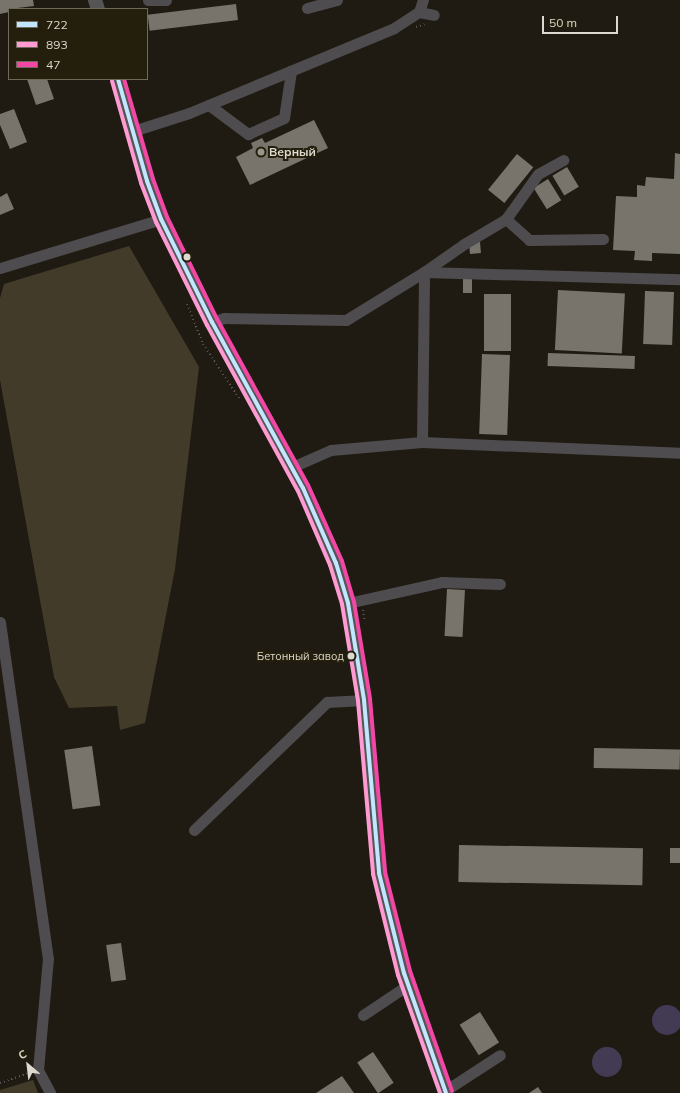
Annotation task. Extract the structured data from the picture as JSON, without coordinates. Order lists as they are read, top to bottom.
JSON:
{
  "places": ["Верный", "Бетонный завод"],
  "lines": ["transit line 722", "transit line 47", "transit line 893"],
  "legend": ["722", "893", "47"],
  "scale_bar": "50 m",
  "north": "top left"
}
